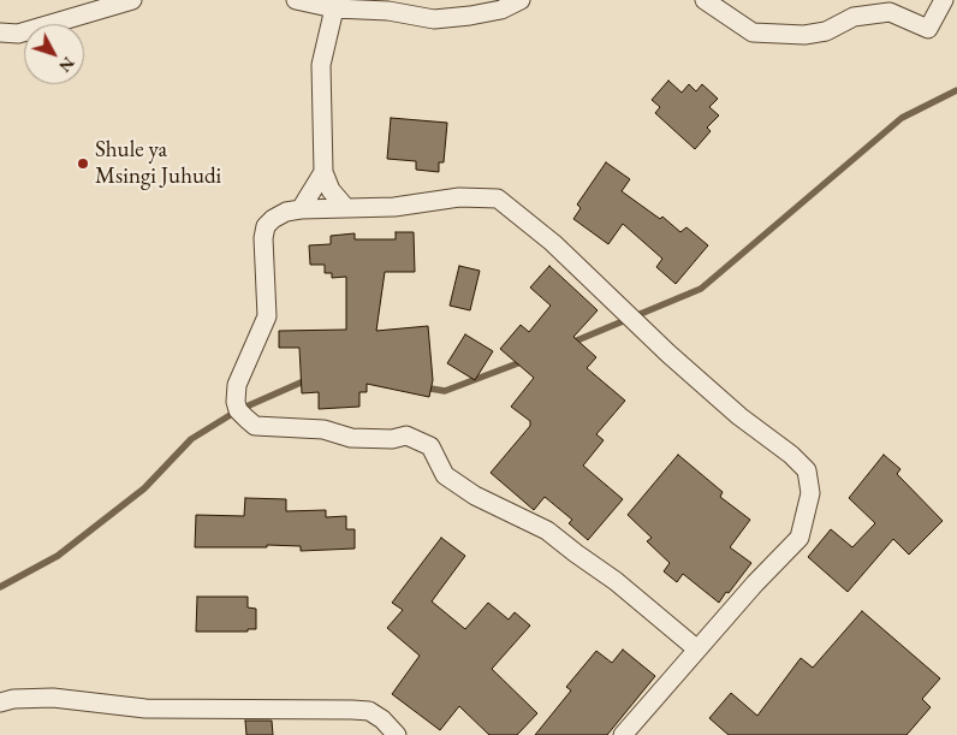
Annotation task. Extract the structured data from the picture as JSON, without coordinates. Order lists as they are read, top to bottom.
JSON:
{
  "places": ["Shule ya Msingi Juhudi"],
  "north": "bottom right"
}
